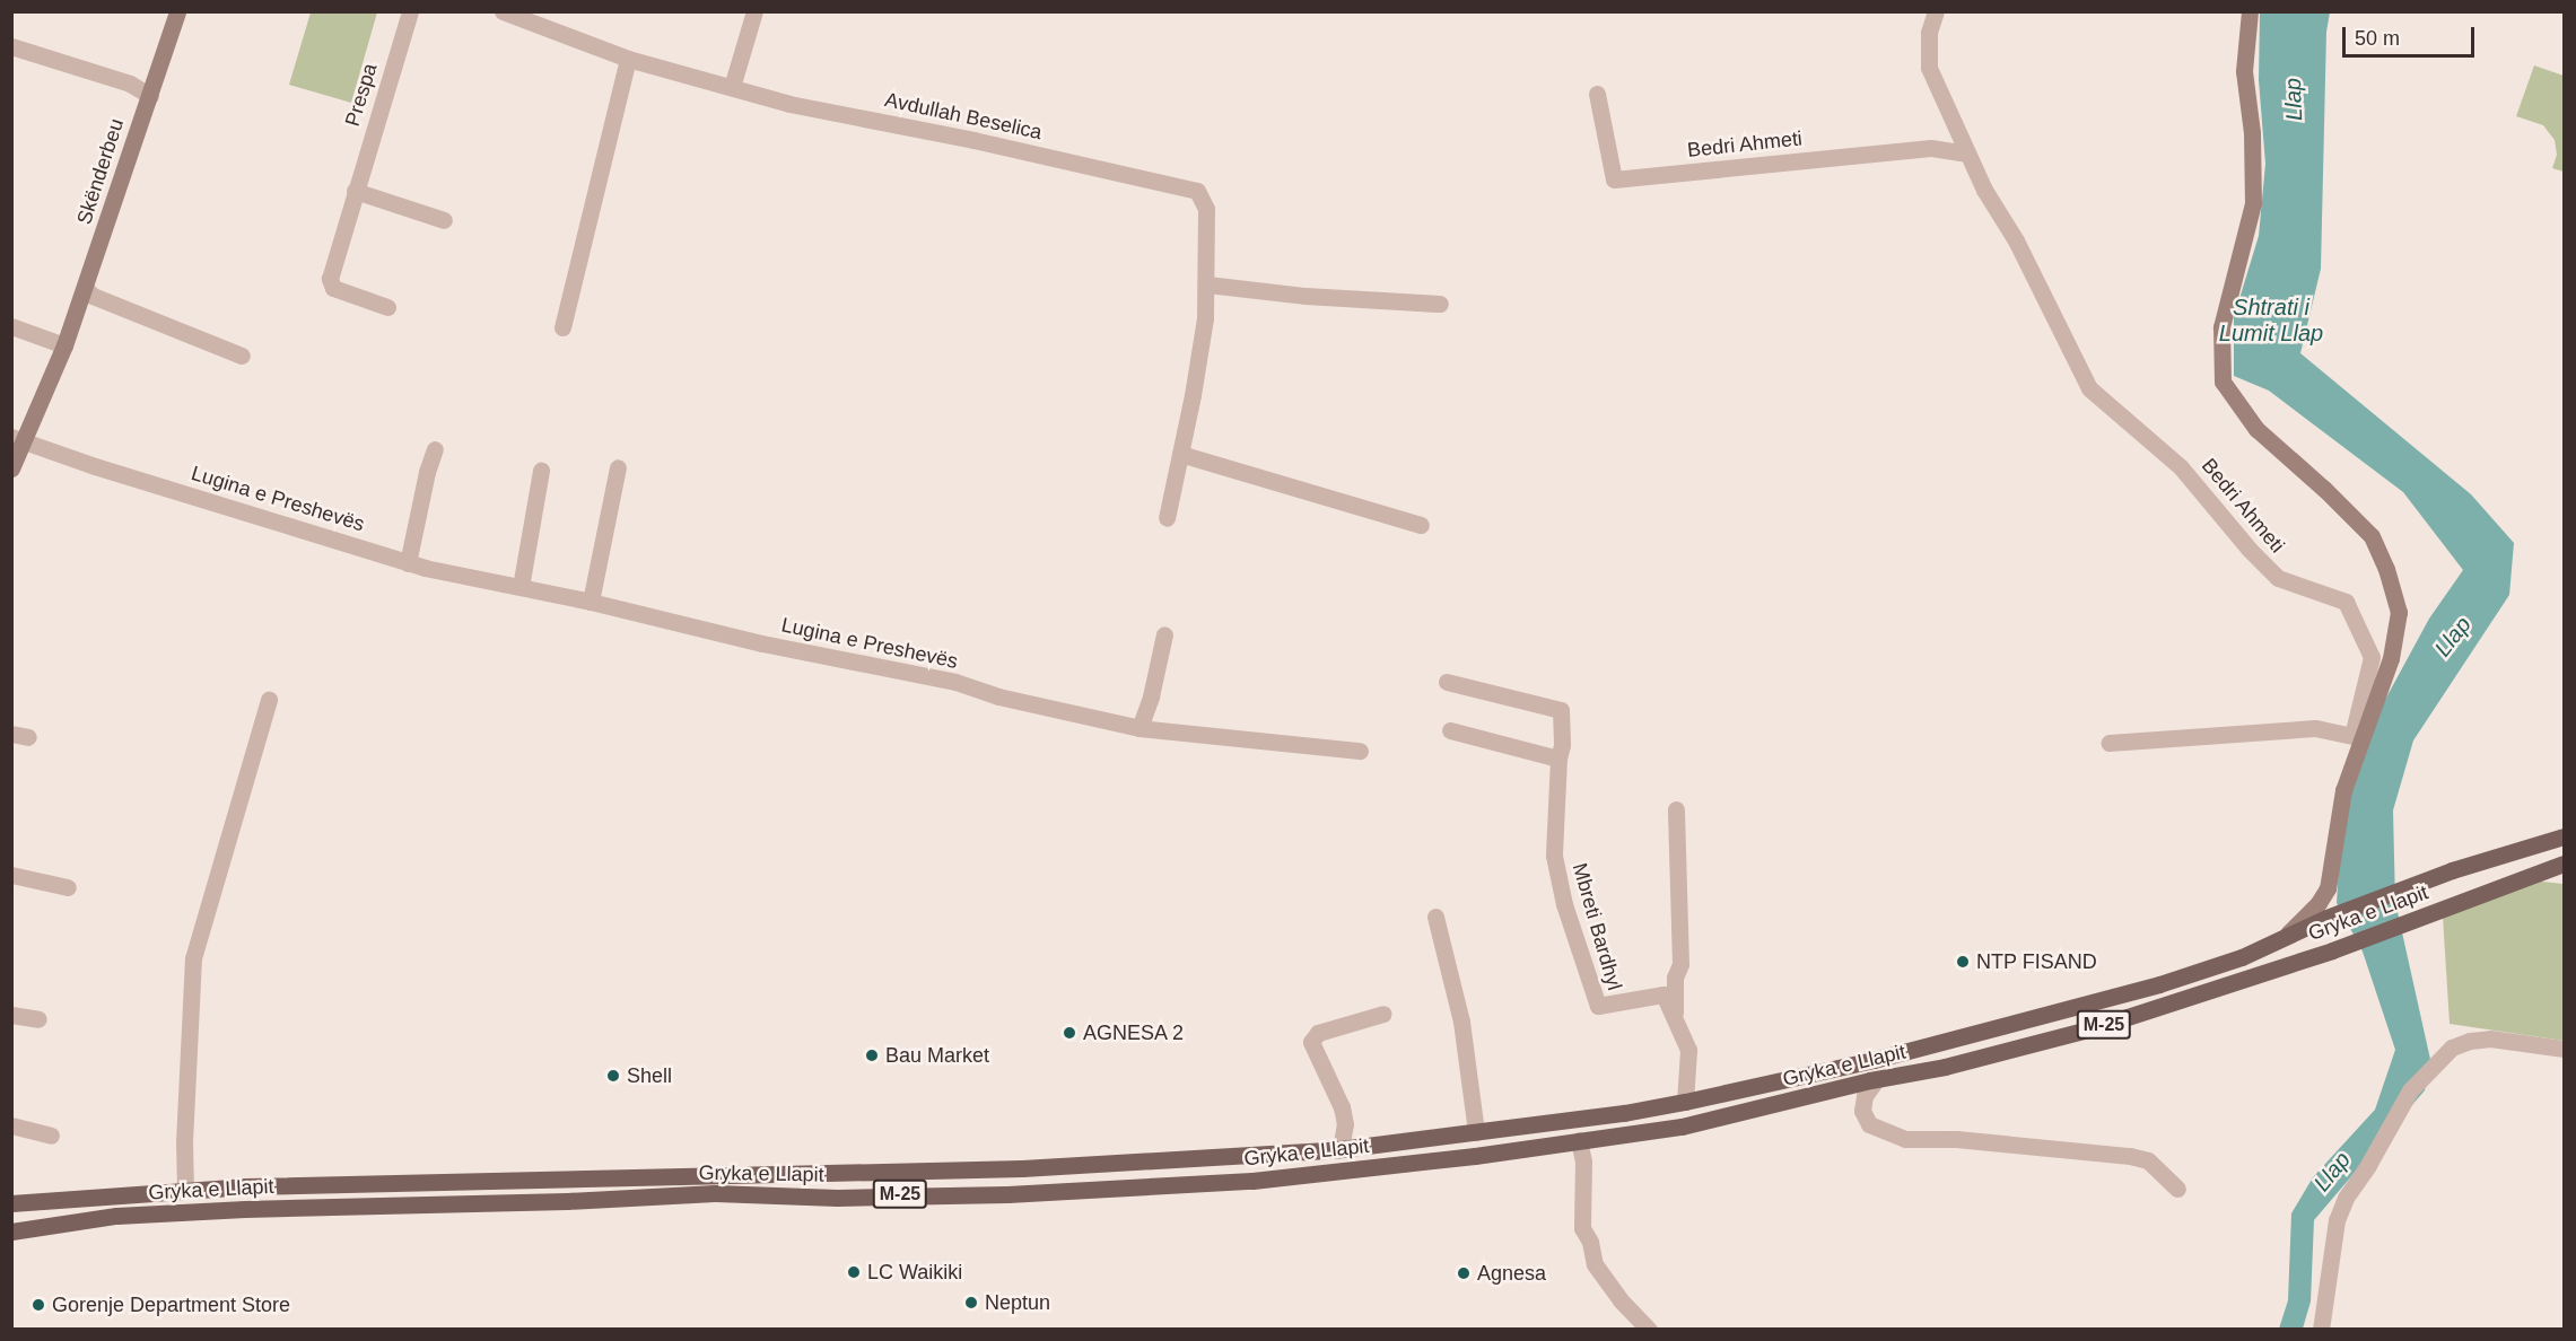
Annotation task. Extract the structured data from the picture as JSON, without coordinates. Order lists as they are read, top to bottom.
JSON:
{
  "streets": {
    "main road": ["Skënderbeu", "Gryka e Llapit", "M-25"],
    "street": [
      "Prespa",
      "Avdullah Beselica",
      "Bedri Ahmeti",
      "Lugina e Preshevës",
      "Mbreti Bardhyl"
    ]
  },
  "crossings": [
    ["Skënderbeu", "Lugina e Preshevës"],
    ["Gryka e Llapit", "Mbreti Bardhyl"]
  ],
  "water": ["Llap", "Shtrati i Lumit Llap"],
  "places": [
    "NTP FISAND",
    "AGNESA 2",
    "Bau Market",
    "Shell",
    "LC Waikiki",
    "Agnesa",
    "Neptun",
    "Gorenje Department Store"
  ],
  "scale_bar": "50 m"
}
